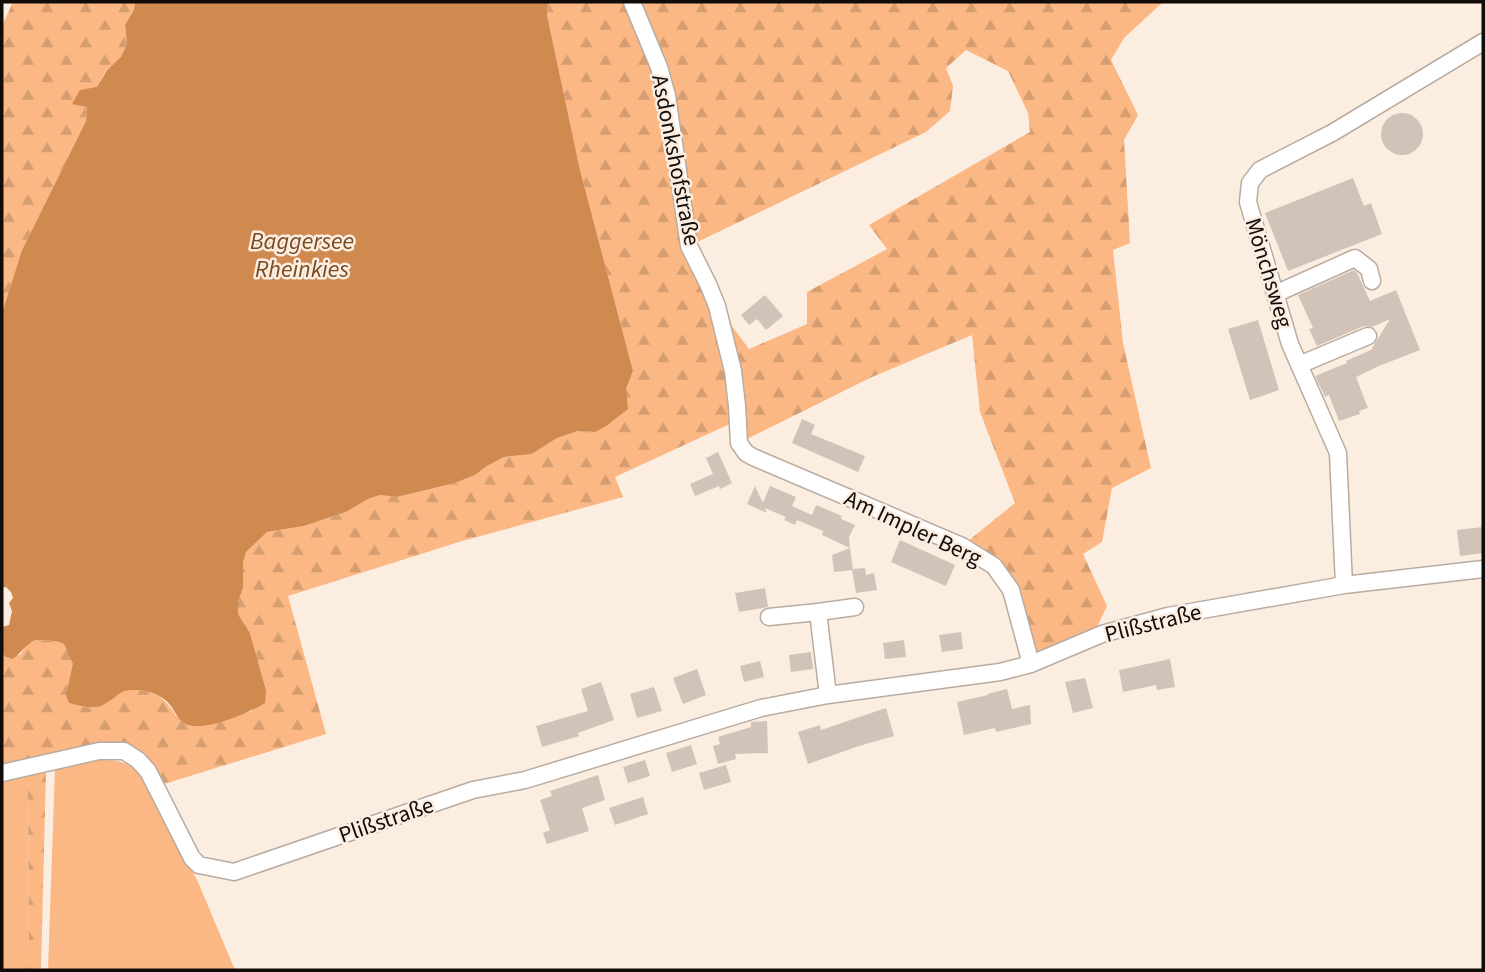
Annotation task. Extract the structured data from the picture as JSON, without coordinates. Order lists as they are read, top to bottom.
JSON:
{
  "streets": {
    "street": [
      "Asdonkshofstraße",
      "Mönchsweg",
      "Am Impler Berg",
      "Plißstraße"
    ]
  },
  "crossings": [
    ["Asdonkshofstraße", "Am Impler Berg"],
    ["Mönchsweg", "Plißstraße"],
    ["Am Impler Berg", "Plißstraße"]
  ],
  "water": ["Baggersee Rheinkies"]
}
